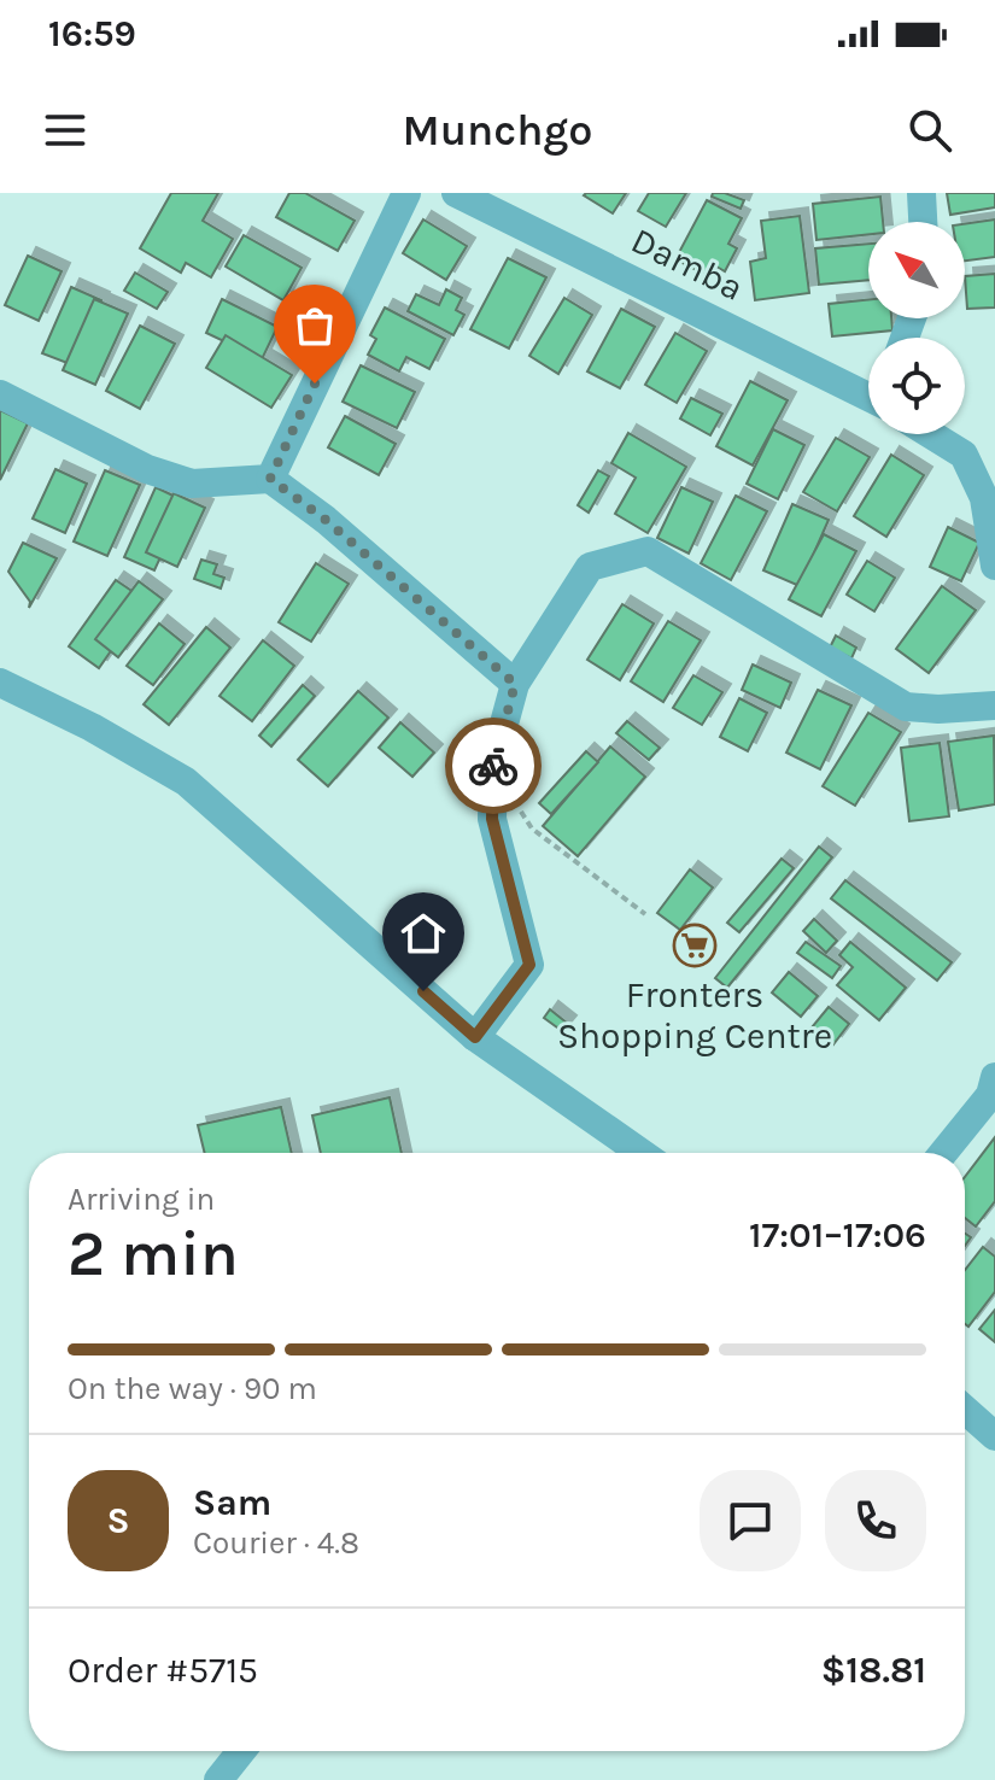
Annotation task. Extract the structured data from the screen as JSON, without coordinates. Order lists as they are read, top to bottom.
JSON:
{
  "streets": {
    "street": ["Damba"]
  },
  "places": {
    "supermarket": ["Fronters Shopping Centre"]
  },
  "north": "top left",
  "page": {
    "status": "16:59",
    "header": "Munchgo",
    "heading": ["2 min", "Arriving in", "17:01–17:06"],
    "panel": [
      "Sam",
      "Courier · 4.8",
      "Order #5715",
      "$18.81"
    ],
    "bar": "On the way · 90 m",
    "round": "S"
  }
}
